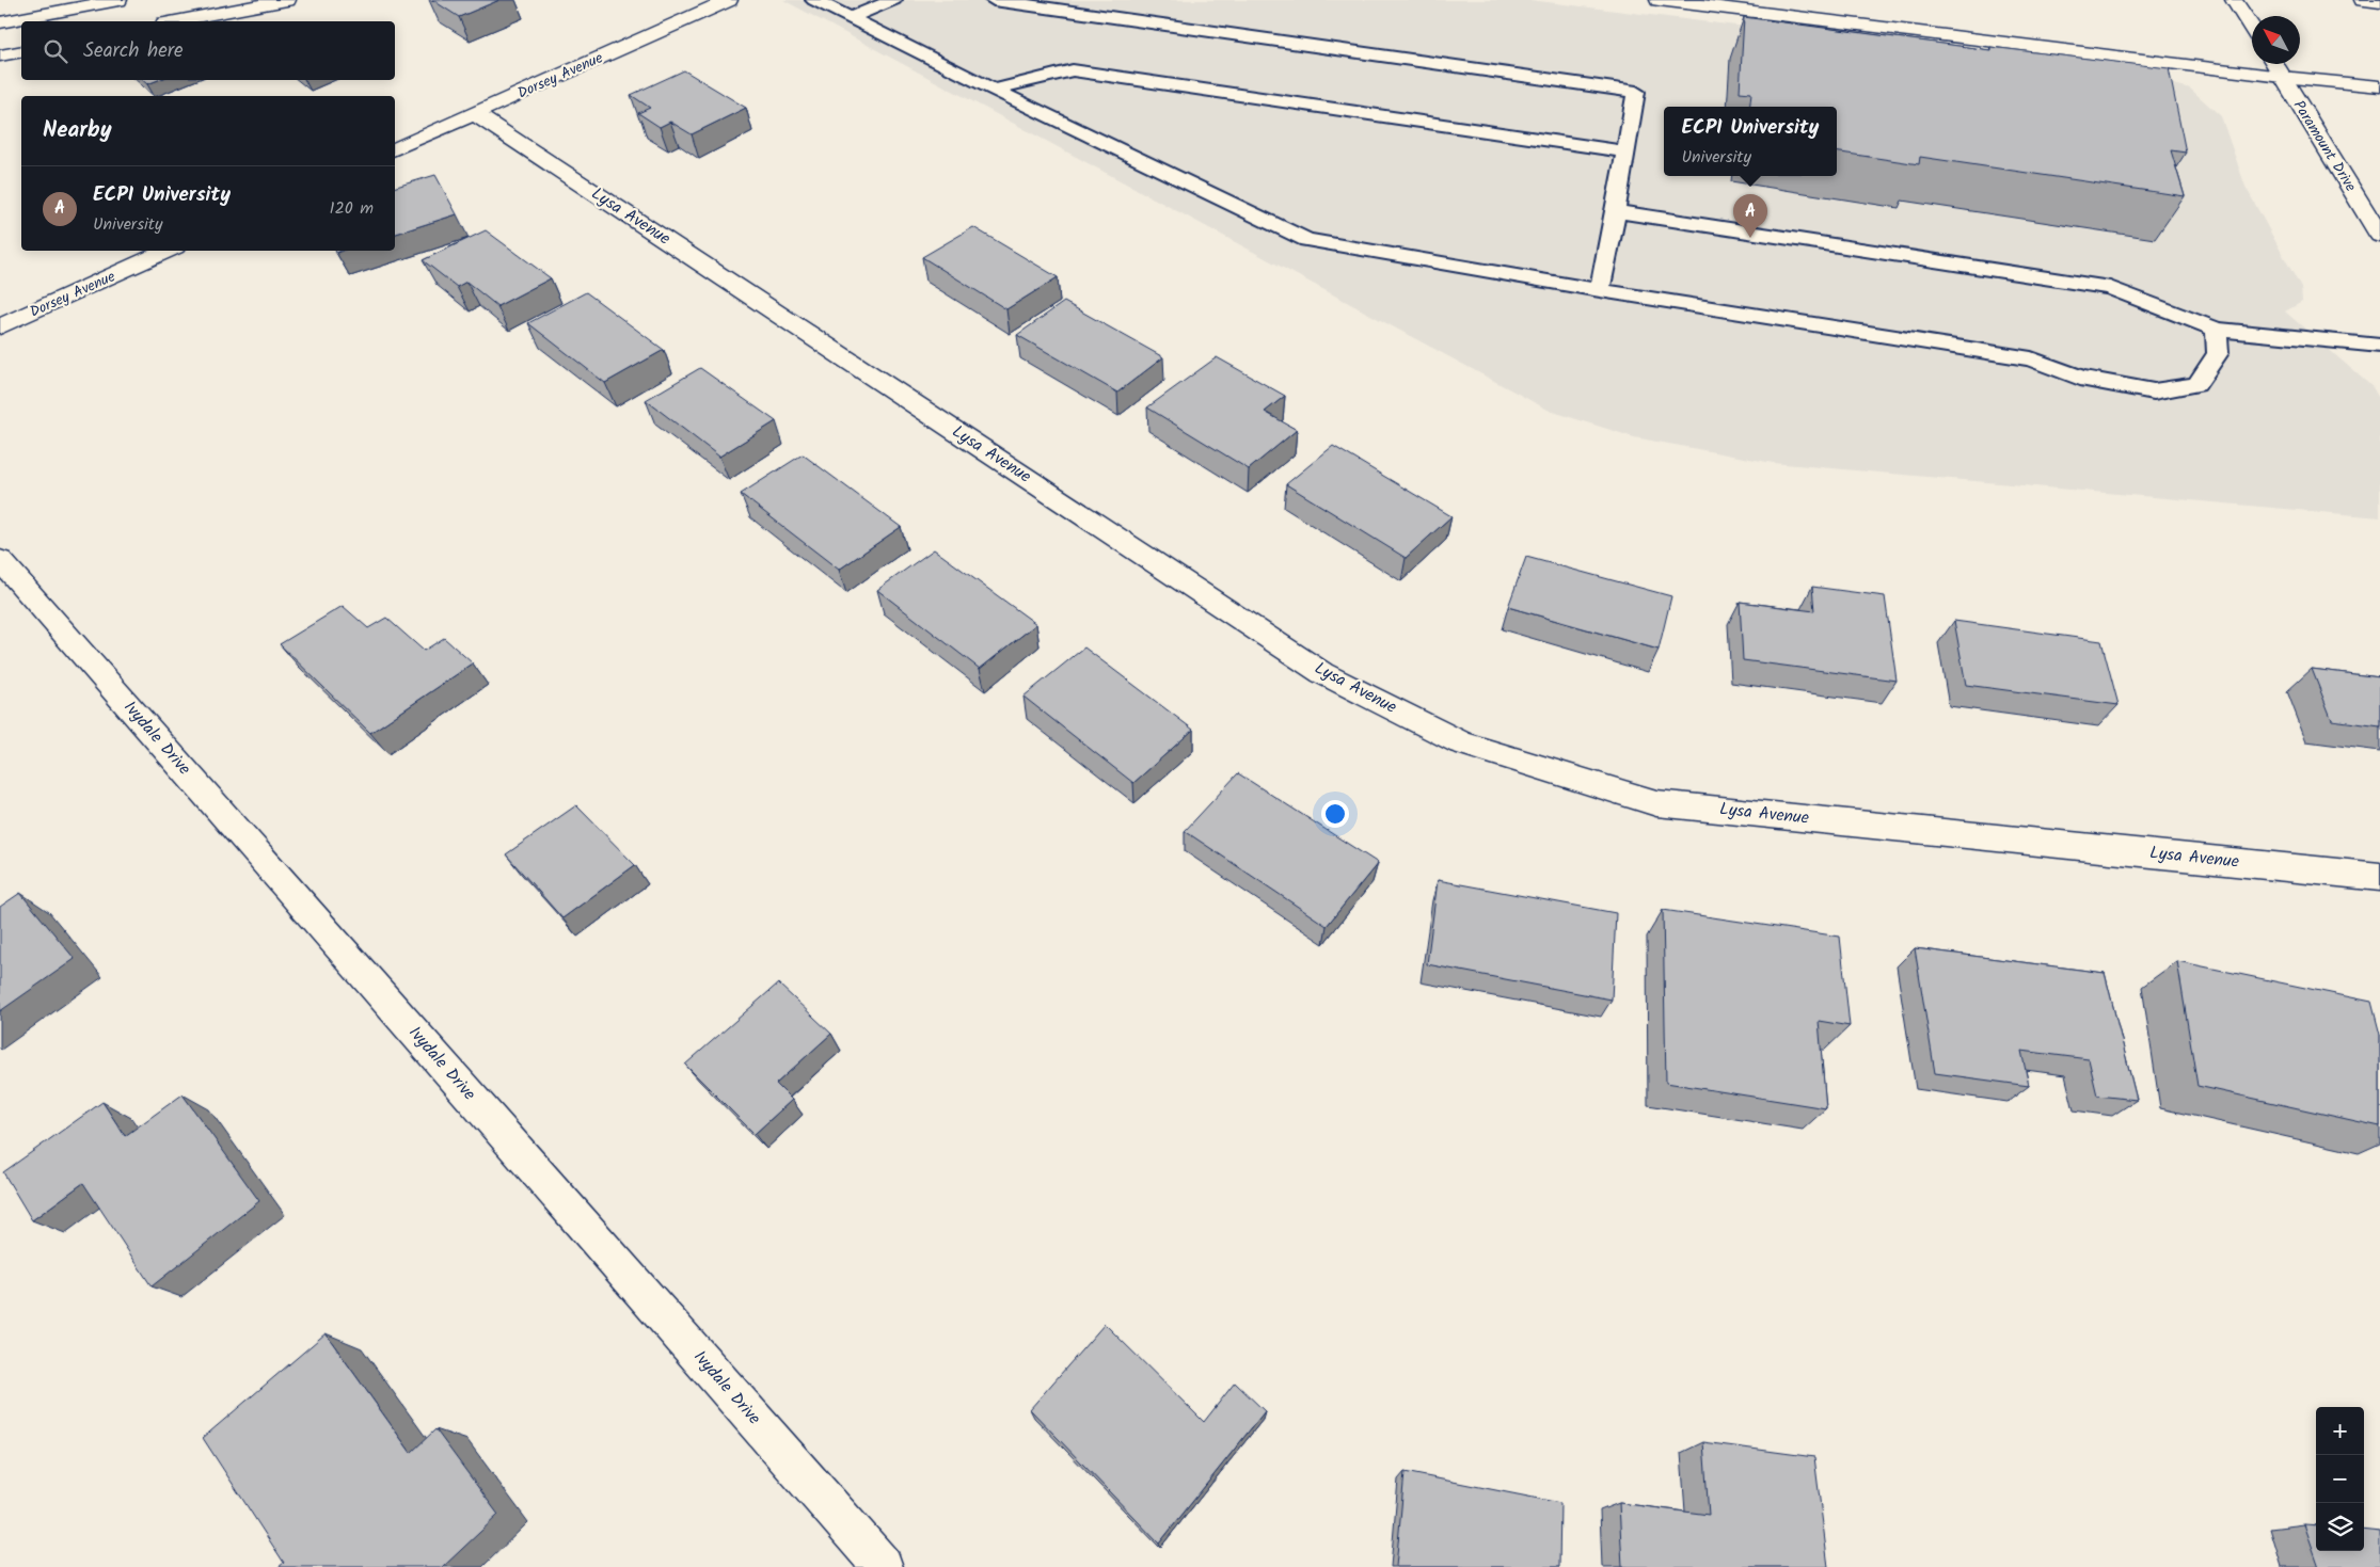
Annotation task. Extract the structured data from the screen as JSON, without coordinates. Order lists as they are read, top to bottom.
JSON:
{
  "streets": {
    "main road": [
      "Dorsey Avenue",
      "Paramount Drive",
      "Lysa Avenue",
      "Ivydale Drive"
    ]
  },
  "crossings": [
    ["Dorsey Avenue", "Lysa Avenue"]
  ],
  "north": "top left",
  "page": {
    "search": "Search here",
    "heading": "Nearby",
    "popup": ["ECPI University", "University"],
    "list": [
      {
        "mark": "A",
        "name": "ECPI University",
        "note": "University",
        "value": "120 m"
      }
    ],
    "pins": "A",
    "map_buttons": ["+", "−"]
  }
}
